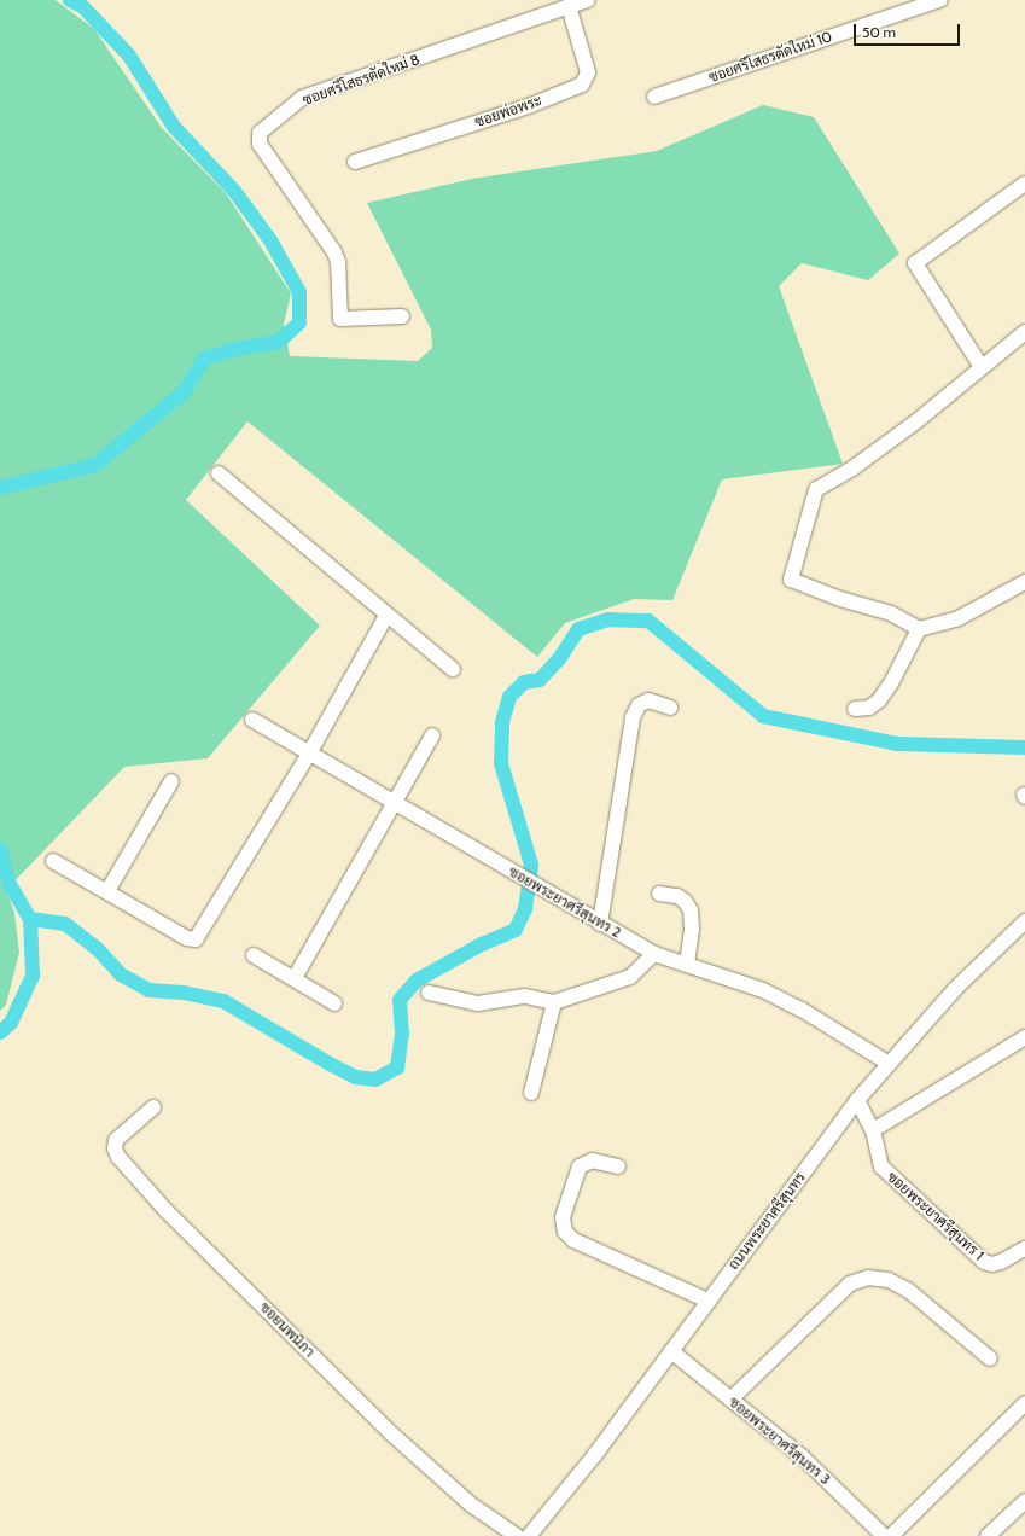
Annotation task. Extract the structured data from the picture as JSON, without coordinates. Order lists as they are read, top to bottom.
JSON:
{
  "streets": {
    "street": [
      "ซอยศรีโสธรตัดใหม่ 10",
      "ซอยศรีโสธรตัดใหม่ 8",
      "ซอยพ่อพระ",
      "ซอยพระยาศรีสุนทร 2",
      "ซอยพระยาศรีสุนทร 1",
      "ถนนพระยาศรีสุนทร",
      "ซอยนพนิภา",
      "ซอยพระยาศรีสุนทร 3"
    ]
  },
  "crossings": [
    ["ซอยศรีโสธรตัดใหม่ 8", "ซอยพ่อพระ"],
    ["ซอยพระยาศรีสุนทร 2", "ถนนพระยาศรีสุนทร"],
    ["ซอยพระยาศรีสุนทร 1", "ถนนพระยาศรีสุนทร"],
    ["ถนนพระยาศรีสุนทร", "ซอยพระยาศรีสุนทร 3"]
  ],
  "scale_bar": "50 m"
}
